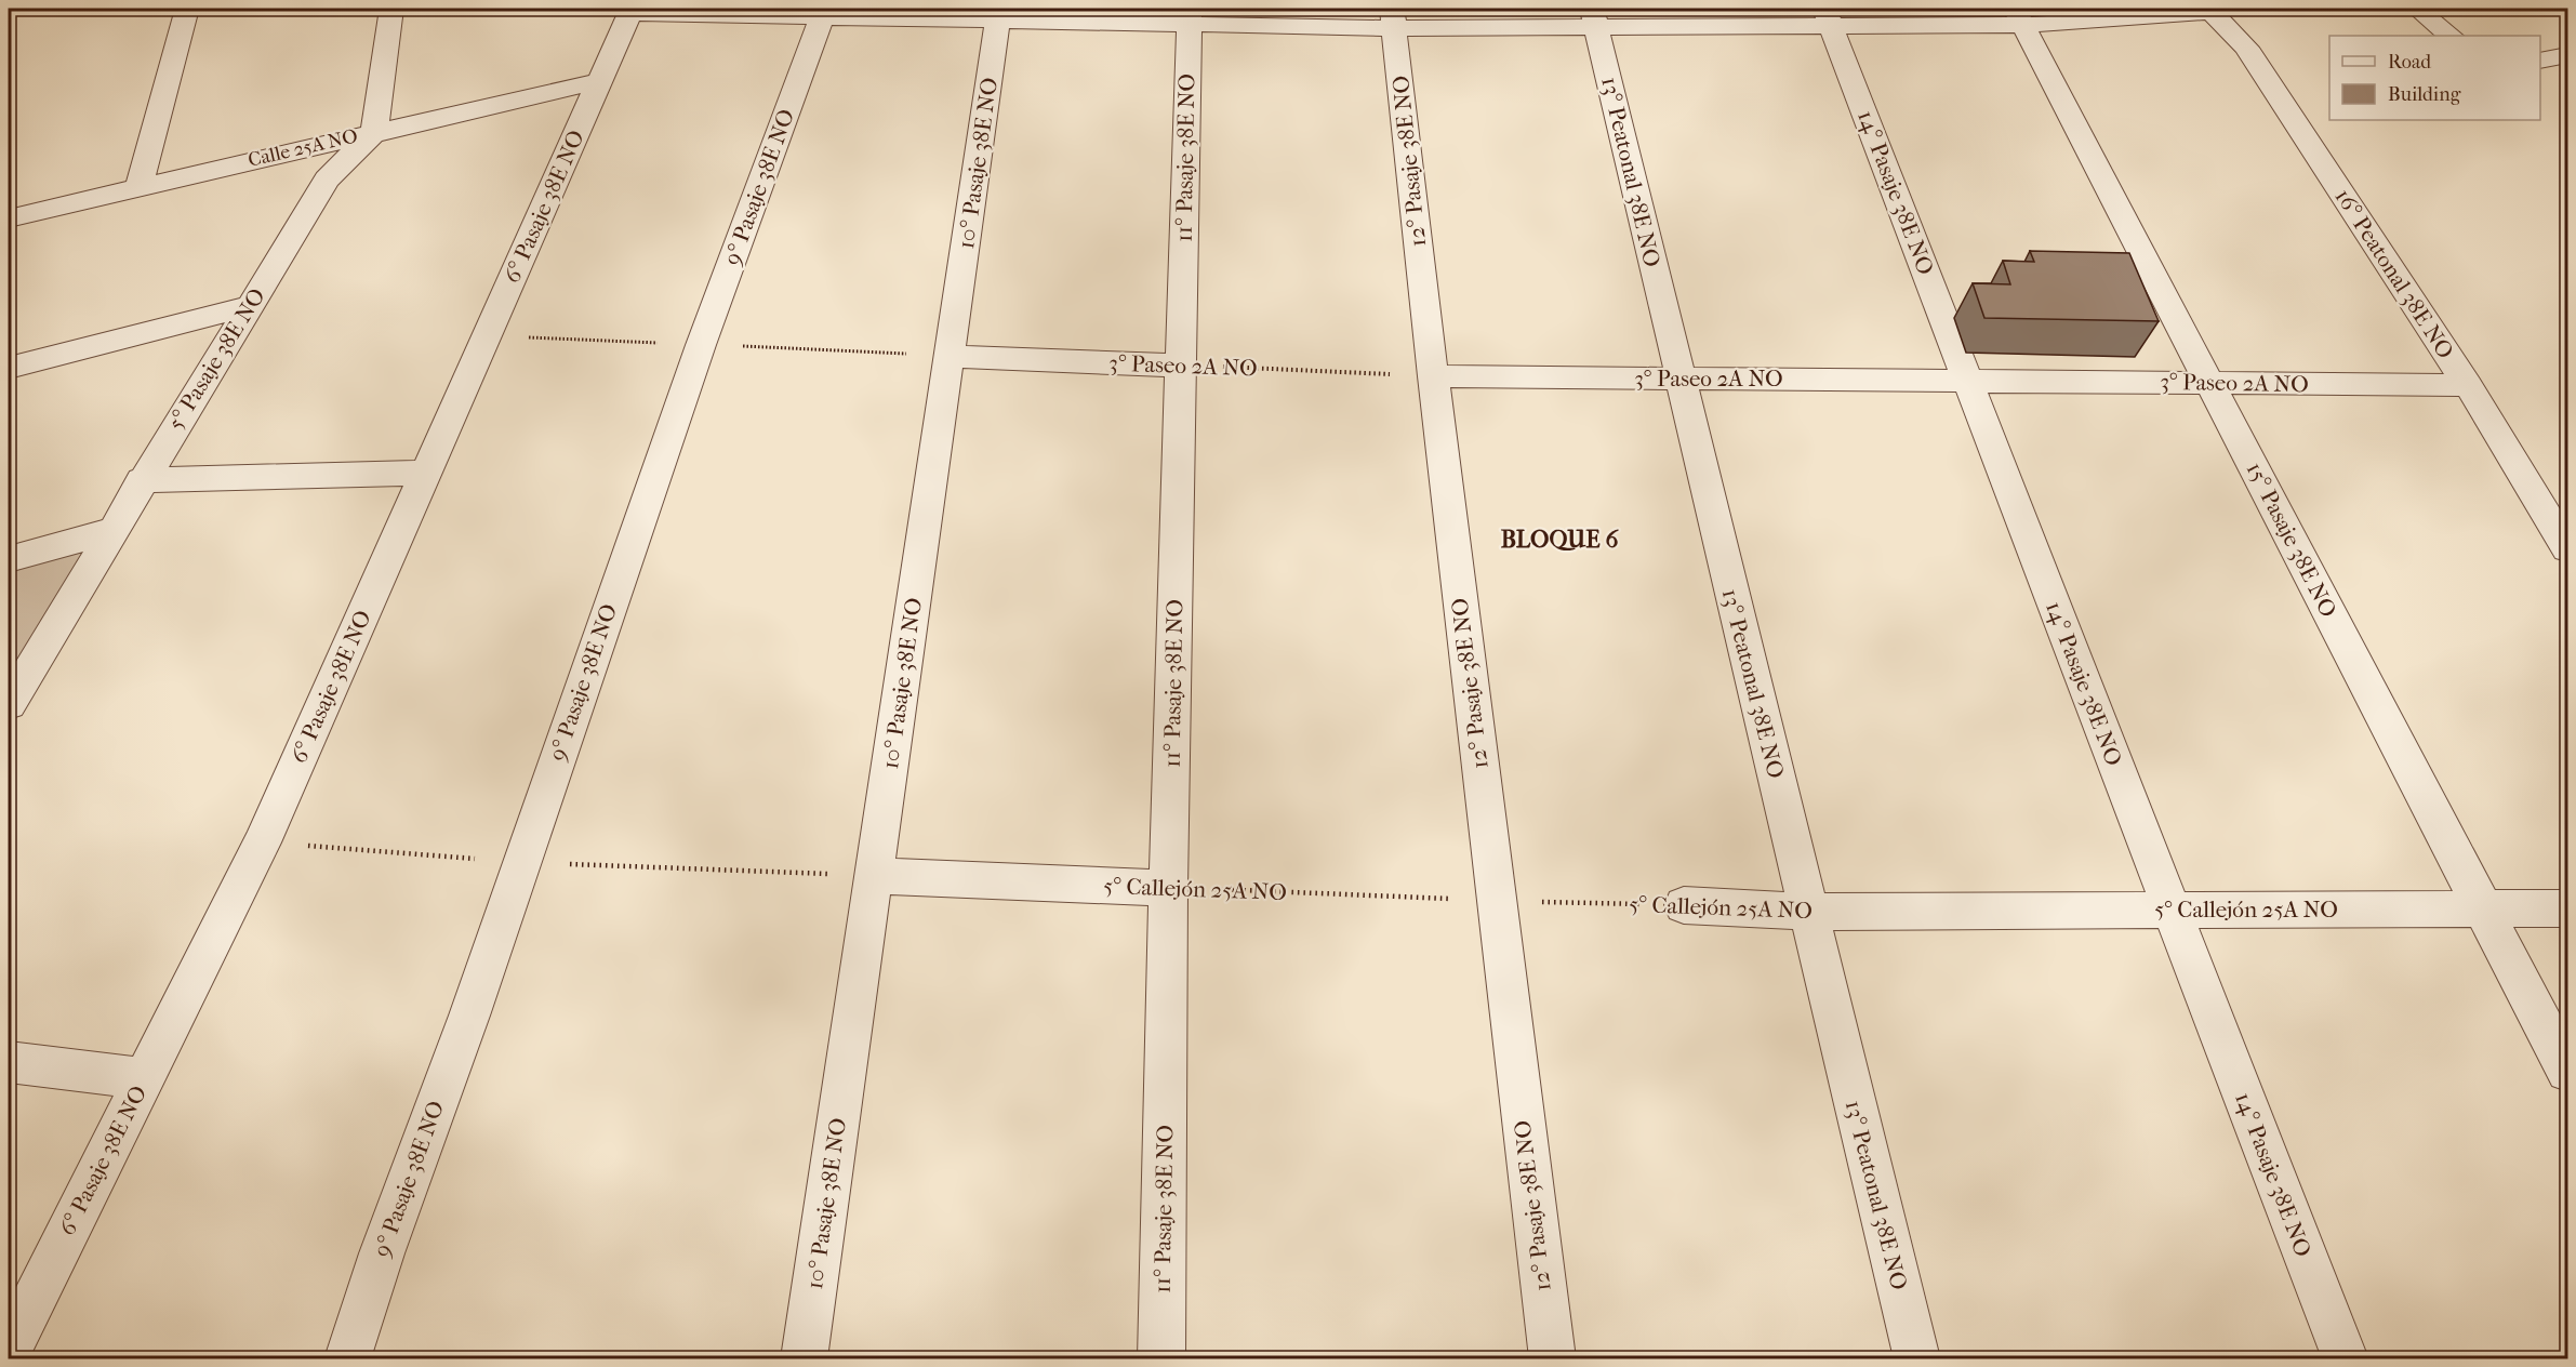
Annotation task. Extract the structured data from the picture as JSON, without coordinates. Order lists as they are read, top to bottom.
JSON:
{
  "streets": {
    "street": [
      "Calle 25A NO",
      "11° Pasaje 38E NO",
      "12° Pasaje 38E NO",
      "10° Pasaje 38E NO",
      "13° Peatonal 38E NO",
      "9° Pasaje 38E NO",
      "14° Pasaje 38E NO",
      "6° Pasaje 38E NO",
      "16° Peatonal 38E NO",
      "5° Pasaje 38E NO",
      "3° Paseo 2A NO",
      "15° Pasaje 38E NO",
      "5° Callejón 25A NO"
    ]
  },
  "crossings": [
    ["Calle 25A NO", "6° Pasaje 38E NO"],
    ["Calle 25A NO", "5° Pasaje 38E NO"],
    ["11° Pasaje 38E NO", "3° Paseo 2A NO"],
    ["11° Pasaje 38E NO", "5° Callejón 25A NO"],
    ["12° Pasaje 38E NO", "3° Paseo 2A NO"],
    ["12° Pasaje 38E NO", "5° Callejón 25A NO"],
    ["10° Pasaje 38E NO", "3° Paseo 2A NO"],
    ["10° Pasaje 38E NO", "5° Callejón 25A NO"],
    ["13° Peatonal 38E NO", "3° Paseo 2A NO"],
    ["13° Peatonal 38E NO", "5° Callejón 25A NO"],
    ["14° Pasaje 38E NO", "3° Paseo 2A NO"],
    ["14° Pasaje 38E NO", "5° Callejón 25A NO"],
    ["16° Peatonal 38E NO", "3° Paseo 2A NO"],
    ["3° Paseo 2A NO", "15° Pasaje 38E NO"],
    ["15° Pasaje 38E NO", "5° Callejón 25A NO"]
  ],
  "districts": ["BLOQUE 6"],
  "legend": ["Road", "Building"]
}
